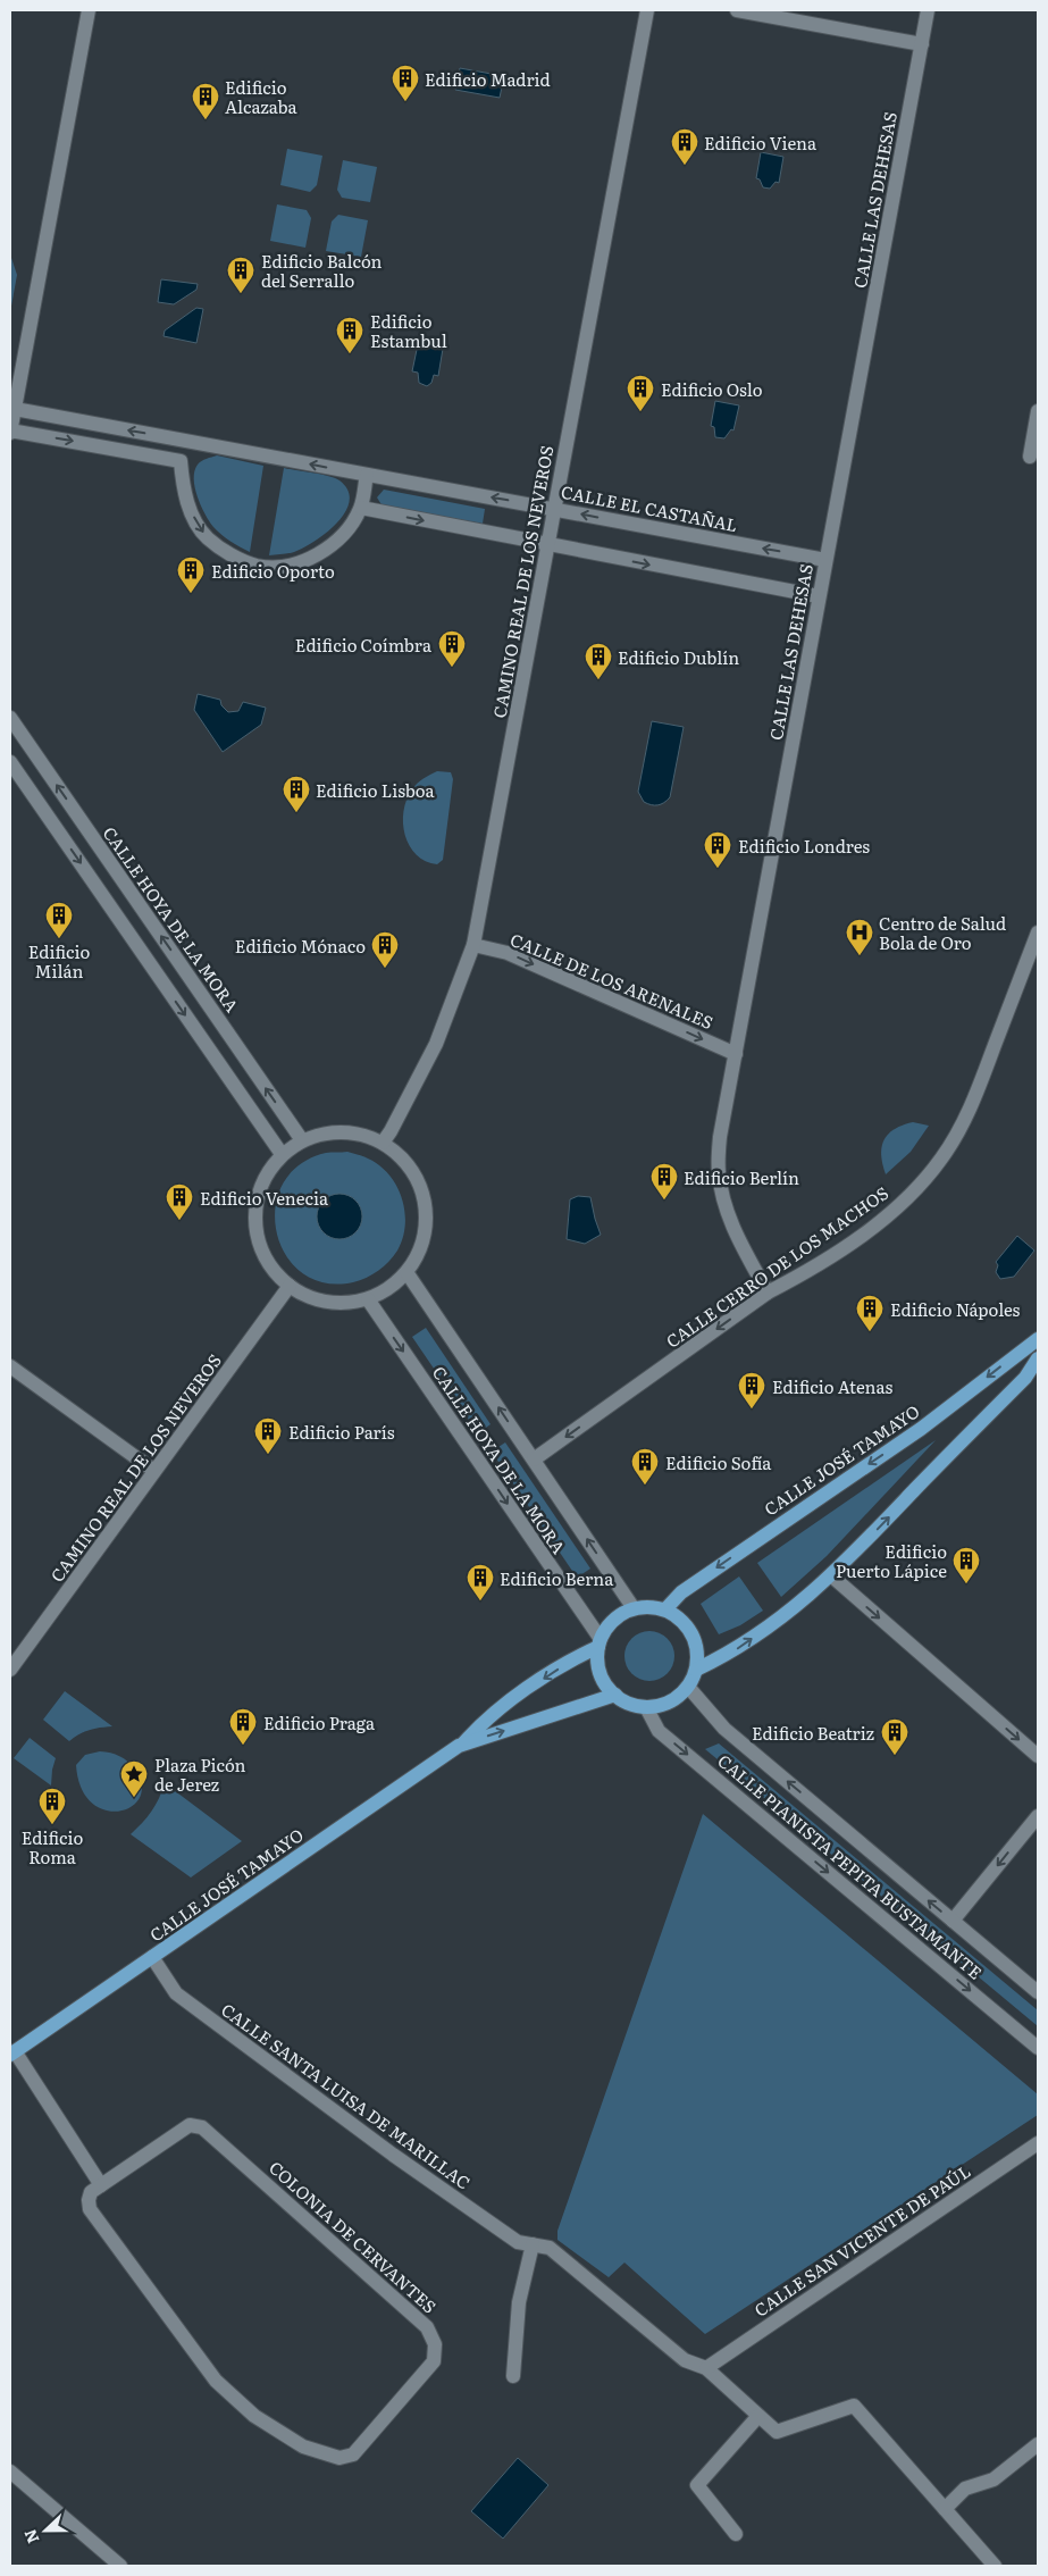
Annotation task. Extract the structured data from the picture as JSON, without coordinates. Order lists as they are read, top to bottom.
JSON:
{
  "streets": {
    "main road": ["CALLE JOSÉ TAMAYO"],
    "street": [
      "CALLE LAS DEHESAS",
      "CALLE EL CASTAÑAL",
      "CAMINO REAL DE LOS NEVEROS",
      "CALLE HOYA DE LA MORA",
      "CALLE DE LOS ARENALES",
      "CALLE CERRO DE LOS MACHOS",
      "CALLE PIANISTA PEPITA BUSTAMANTE",
      "CALLE SANTA LUISA DE MARILLAC",
      "COLONIA DE CERVANTES",
      "CALLE SAN VICENTE DE PAÚL"
    ]
  },
  "crossings": [
    ["CALLE LAS DEHESAS", "CALLE EL CASTAÑAL"],
    ["CALLE LAS DEHESAS", "CALLE DE LOS ARENALES"],
    ["CALLE LAS DEHESAS", "CALLE CERRO DE LOS MACHOS"],
    ["CALLE EL CASTAÑAL", "CAMINO REAL DE LOS NEVEROS"],
    ["CAMINO REAL DE LOS NEVEROS", "CALLE HOYA DE LA MORA"],
    ["CAMINO REAL DE LOS NEVEROS", "CALLE DE LOS ARENALES"],
    ["CALLE HOYA DE LA MORA", "CALLE CERRO DE LOS MACHOS"],
    ["CALLE HOYA DE LA MORA", "CALLE JOSÉ TAMAYO"],
    ["CALLE HOYA DE LA MORA", "CALLE PIANISTA PEPITA BUSTAMANTE"],
    ["CALLE JOSÉ TAMAYO", "CALLE PIANISTA PEPITA BUSTAMANTE"],
    ["CALLE JOSÉ TAMAYO", "CALLE SANTA LUISA DE MARILLAC"],
    ["CALLE SANTA LUISA DE MARILLAC", "CALLE SAN VICENTE DE PAÚL"]
  ],
  "one_way": ["CALLE DE LOS ARENALES", "CALLE CERRO DE LOS MACHOS"],
  "places": {
    "building": [
      "Edificio Madrid",
      "Edificio Alcazaba",
      "Edificio Viena",
      "Edificio Balcón del Serrallo",
      "Edificio Estambul",
      "Edificio Oslo",
      "Edificio Oporto",
      "Edificio Coímbra",
      "Edificio Dublín",
      "Edificio Lisboa",
      "Edificio Londres",
      "Edificio Milán",
      "Edificio Mónaco",
      "Edificio Berlín",
      "Edificio Venecia",
      "Edificio Nápoles",
      "Edificio Atenas",
      "Edificio París",
      "Edificio Sofía",
      "Edificio Puerto Lápice",
      "Edificio Berna",
      "Edificio Praga",
      "Edificio Beatriz",
      "Edificio Roma"
    ],
    "hospital": ["Centro de Salud Bola de Oro"],
    "place": ["Plaza Picón de Jerez"]
  },
  "north": "left"
}
